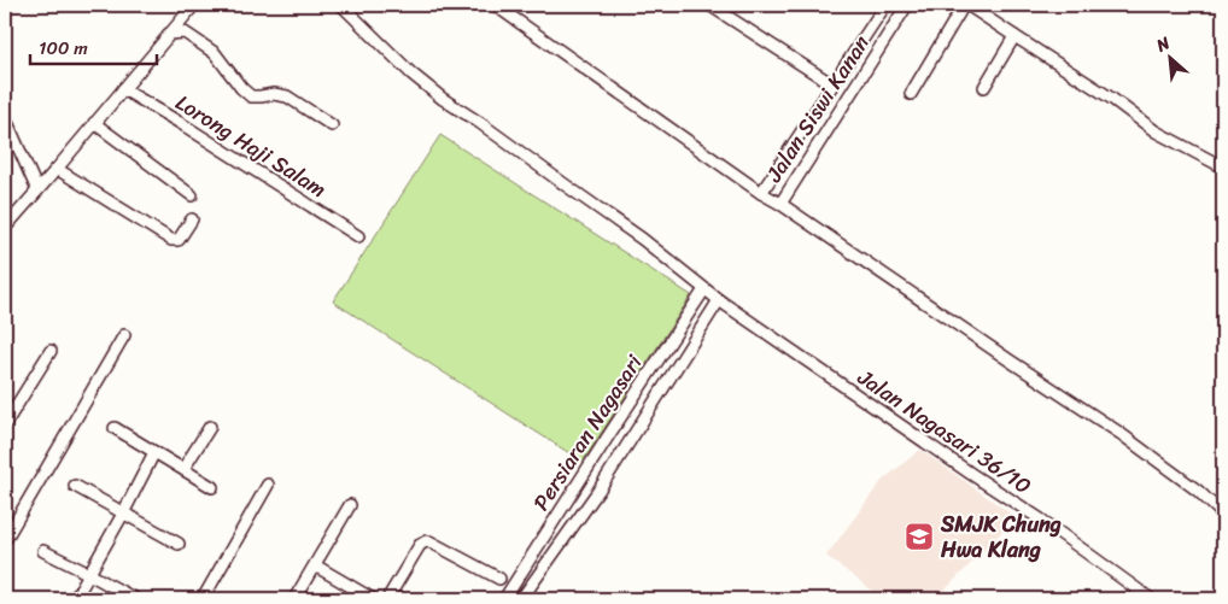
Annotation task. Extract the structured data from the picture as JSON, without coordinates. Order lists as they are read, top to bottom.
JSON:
{
  "streets": {
    "street": [
      "Jalan Siswi Kanan",
      "Lorong Haji Salam",
      "Jalan Nagasari 36/10",
      "Persiaran Nagasari"
    ]
  },
  "crossings": [
    ["Jalan Nagasari 36/10", "Persiaran Nagasari"]
  ],
  "places": {
    "school or university": ["SMJK Chung Hwa Klang"]
  },
  "scale_bar": "100 m",
  "north": "top left"
}
